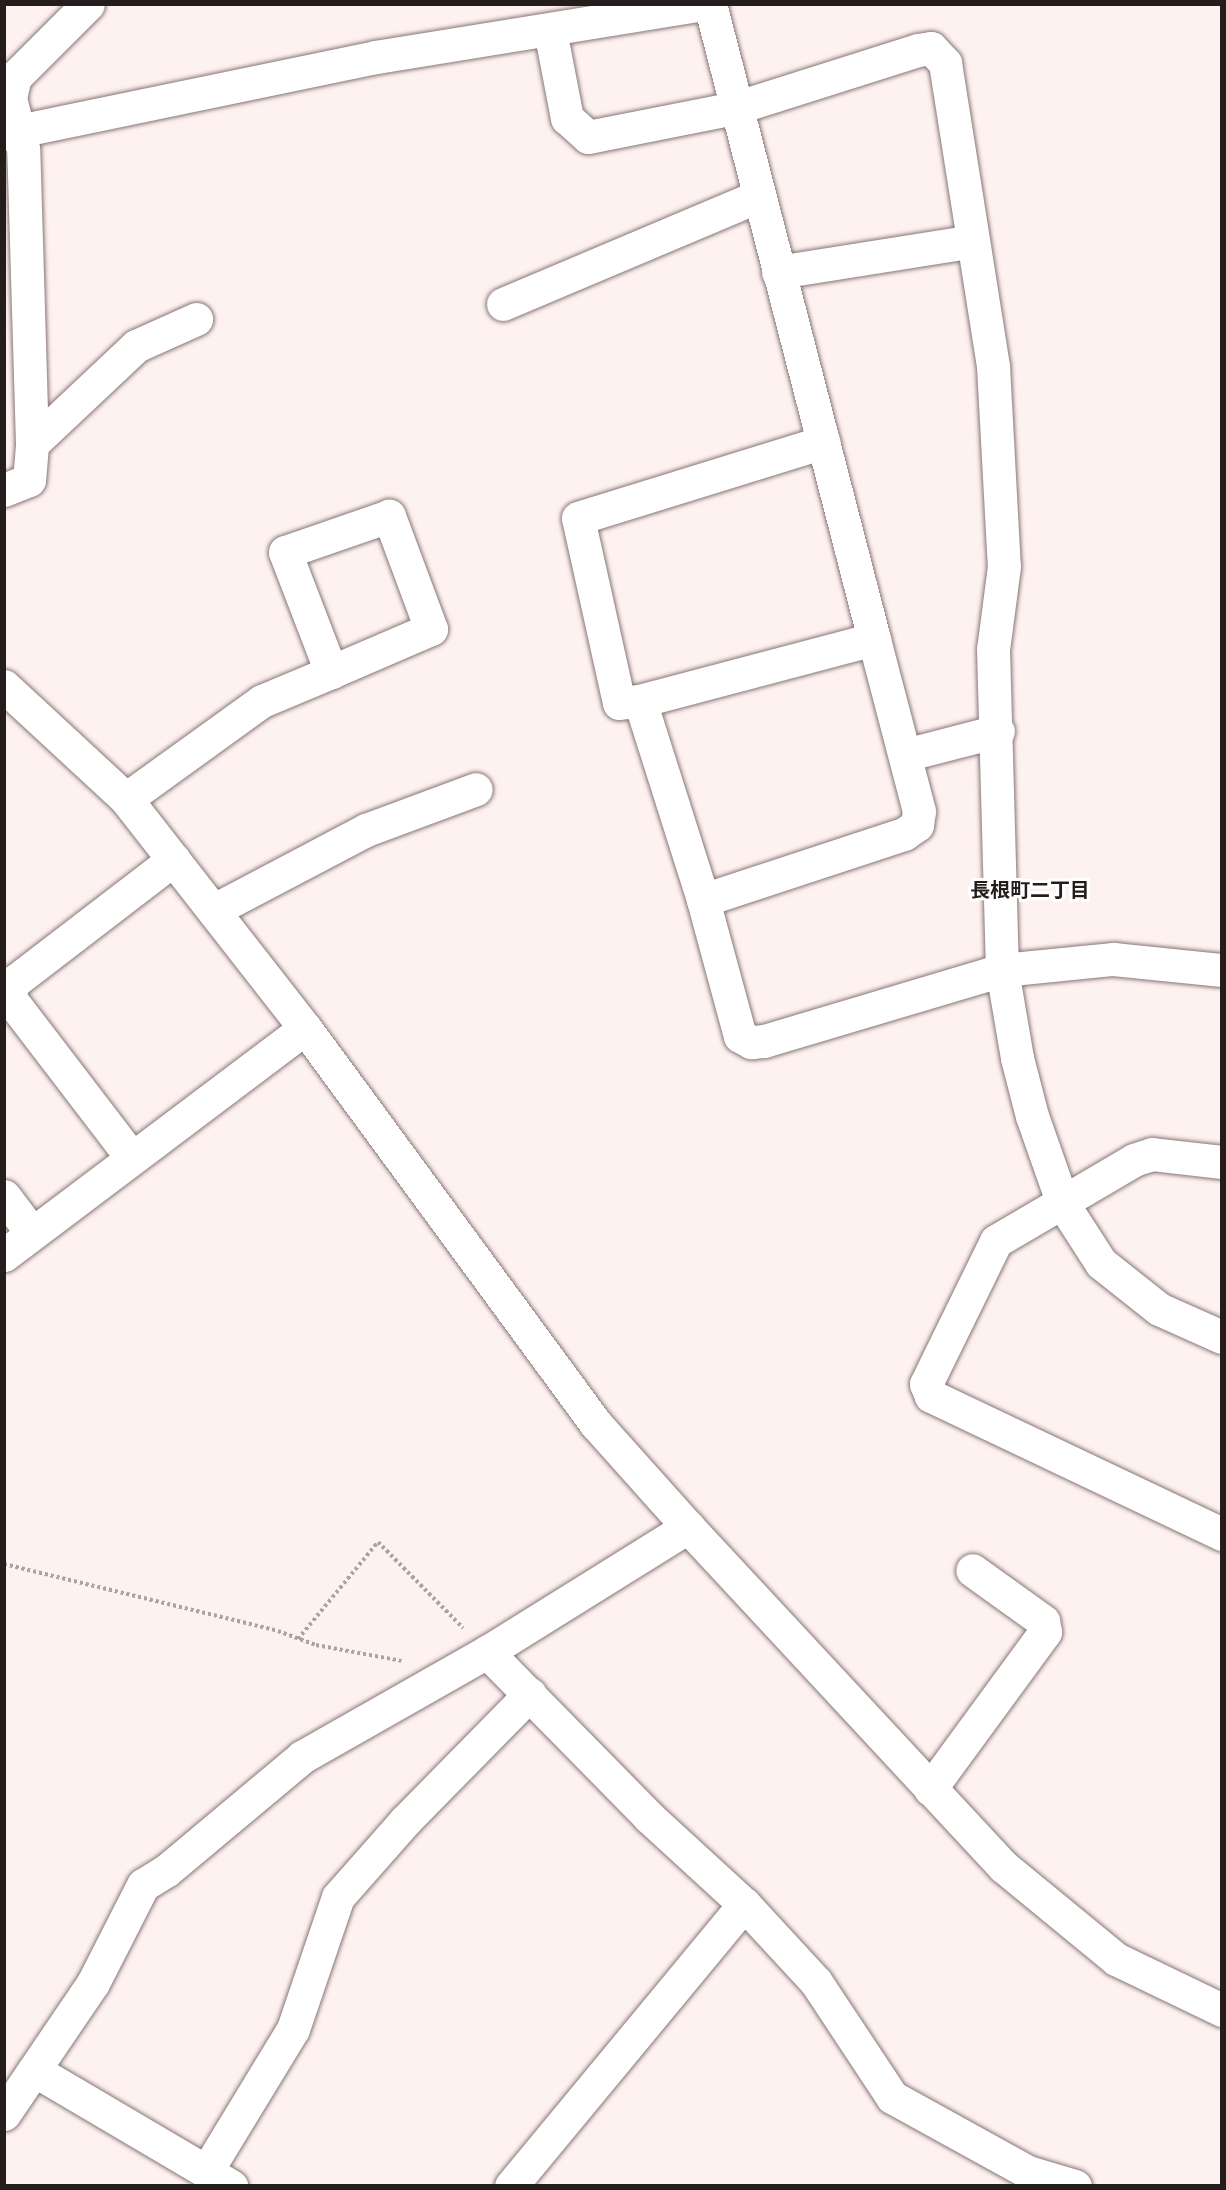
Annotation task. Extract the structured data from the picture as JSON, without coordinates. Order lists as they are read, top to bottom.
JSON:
{
  "districts": ["長根町二丁目"]
}
